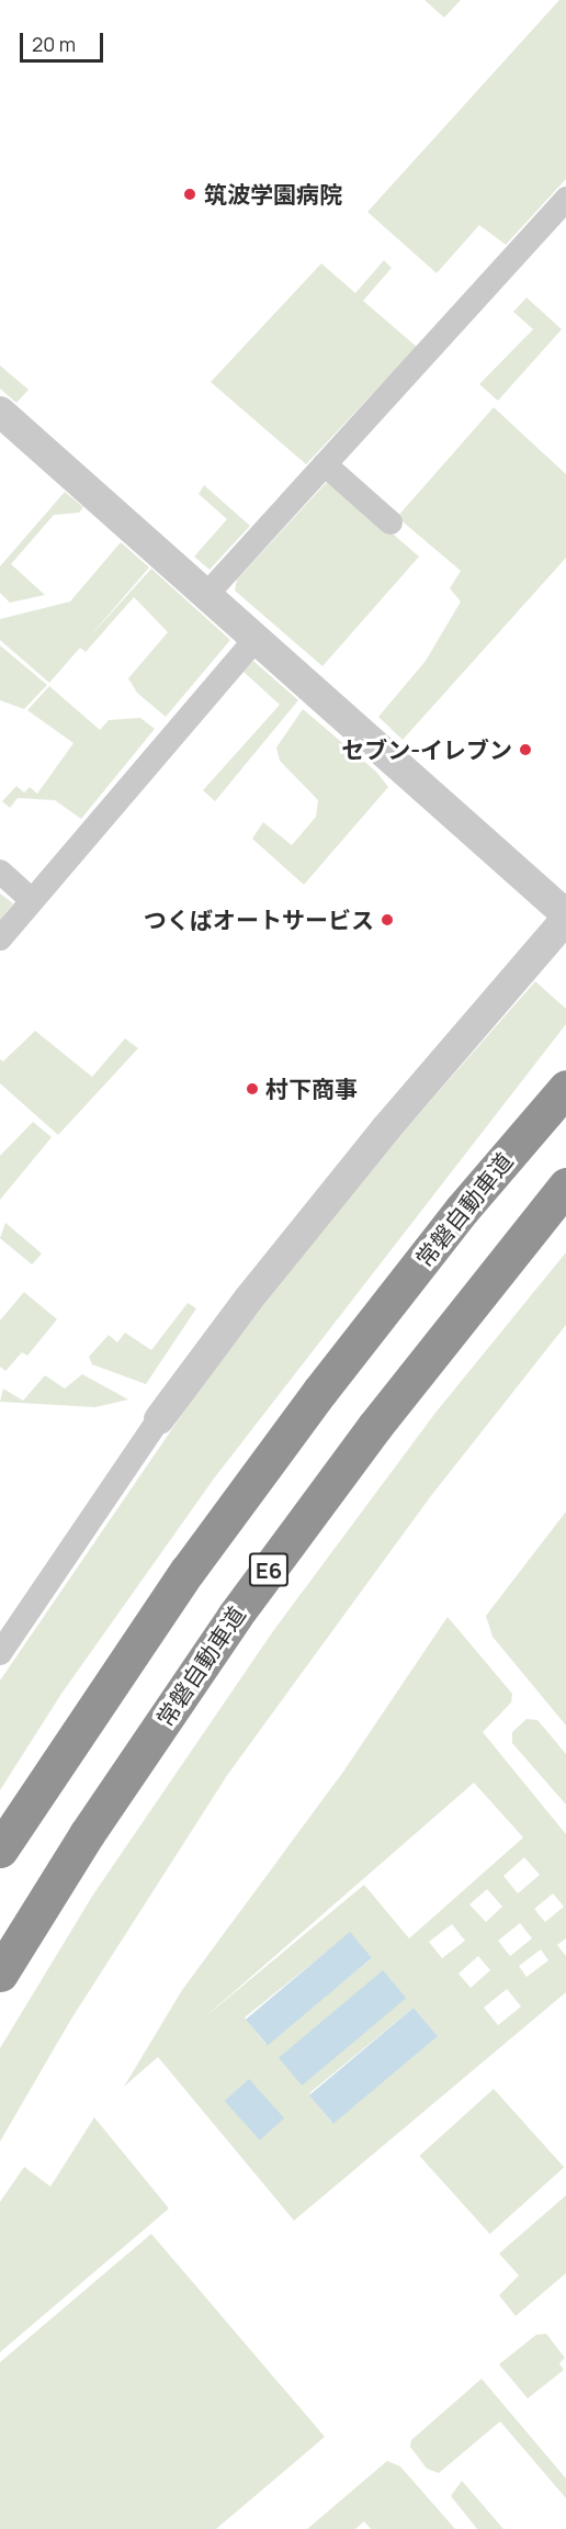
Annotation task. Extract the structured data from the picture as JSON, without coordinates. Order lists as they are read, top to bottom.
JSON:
{
  "streets": {
    "highway": ["常磐自動車道", "E6"]
  },
  "places": [
    "筑波学園病院",
    "セブン-イレブン",
    "つくばオートサービス",
    "村下商事"
  ],
  "scale_bar": "20 m"
}
